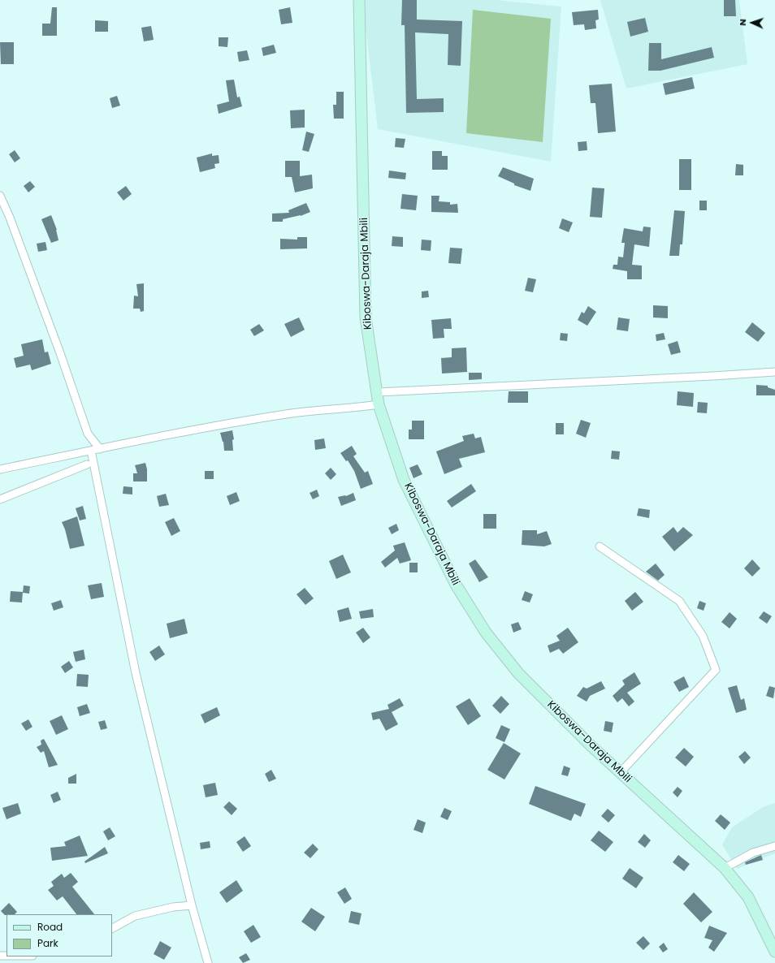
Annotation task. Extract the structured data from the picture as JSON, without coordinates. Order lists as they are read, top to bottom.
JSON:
{
  "streets": {
    "main road": ["Kiboswa-Daraja Mbili"]
  },
  "legend": ["Road", "Park"],
  "north": "left"
}
